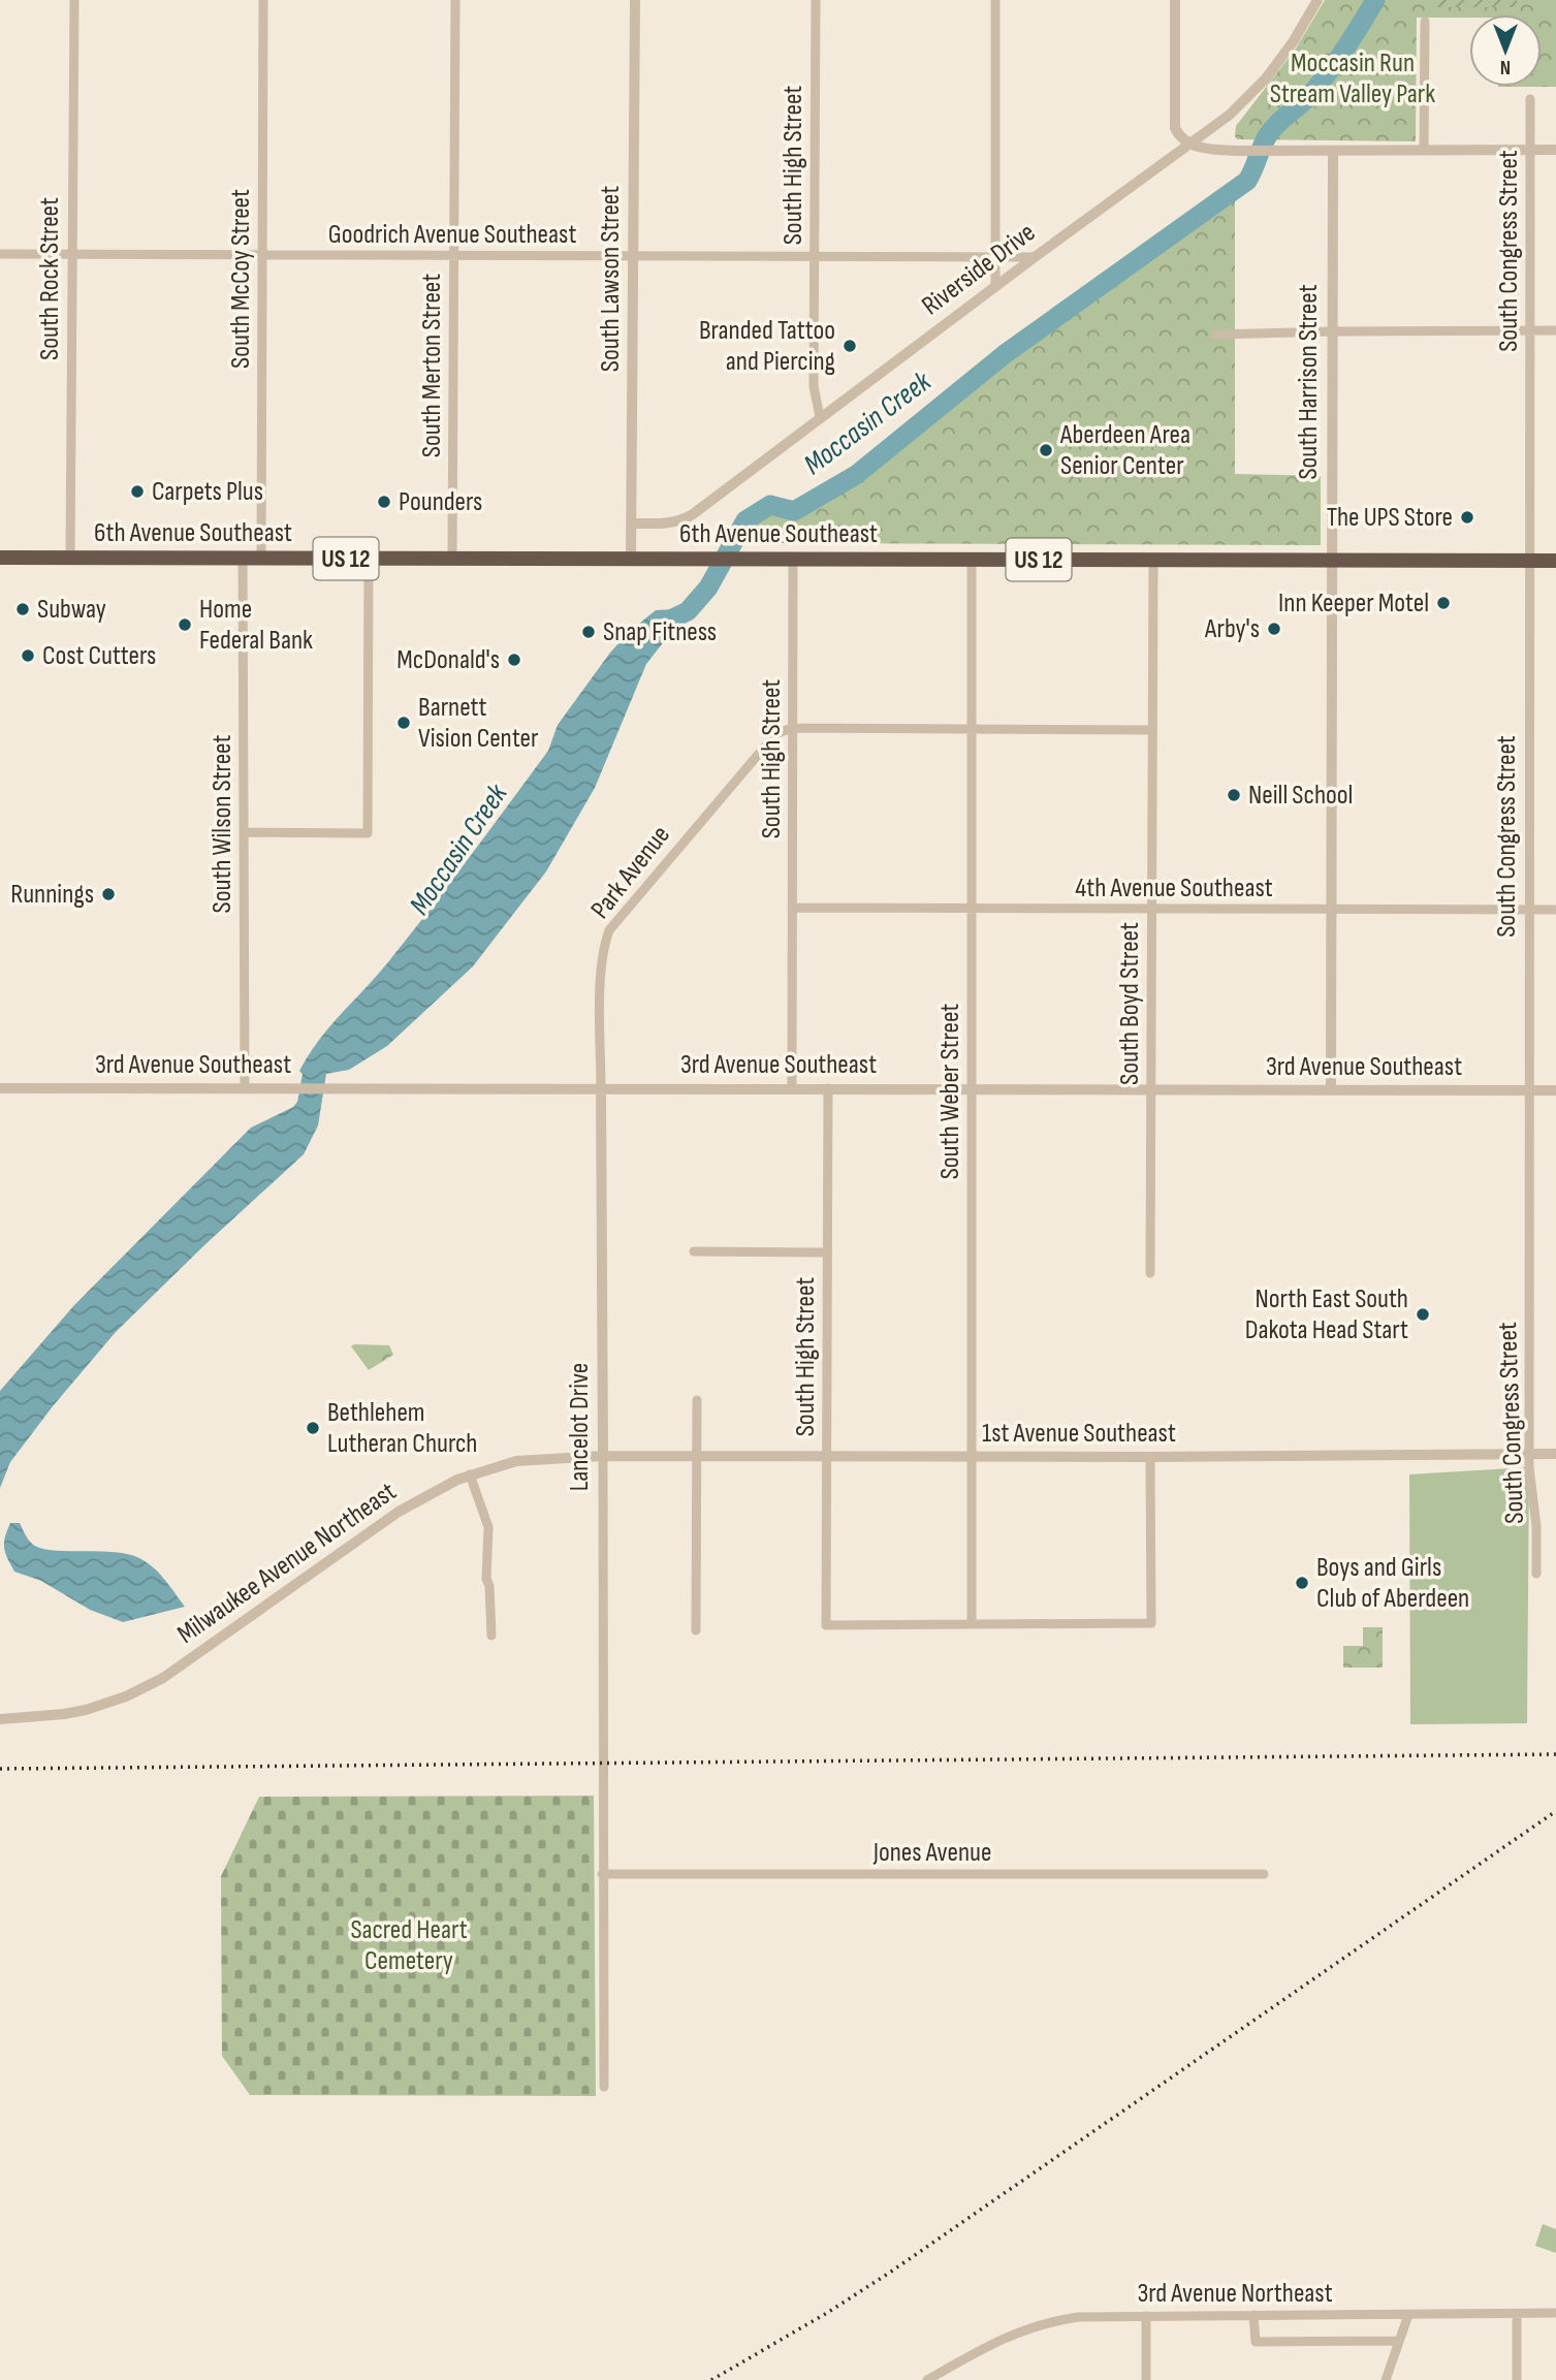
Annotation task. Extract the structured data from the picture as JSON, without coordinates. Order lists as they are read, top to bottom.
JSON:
{
  "streets": {
    "highway": ["6th Avenue Southeast", "US 12"],
    "street": [
      "South High Street",
      "Goodrich Avenue Southeast",
      "South Congress Street",
      "Riverside Drive",
      "South Rock Street",
      "South McCoy Street",
      "South Lawson Street",
      "South Merton Street",
      "South Harrison Street",
      "South Wilson Street",
      "Park Avenue",
      "4th Avenue Southeast",
      "South Boyd Street",
      "3rd Avenue Southeast",
      "South Weber Street",
      "Lancelot Drive",
      "1st Avenue Southeast",
      "Milwaukee Avenue Northeast",
      "Jones Avenue",
      "3rd Avenue Northeast"
    ]
  },
  "crossings": [
    ["South High Street", "Goodrich Avenue Southeast"],
    ["South High Street", "Riverside Drive"],
    ["South High Street", "6th Avenue Southeast"],
    ["South High Street", "Park Avenue"],
    ["South High Street", "4th Avenue Southeast"],
    ["South High Street", "3rd Avenue Southeast"],
    ["South High Street", "South Weber Street"],
    ["South High Street", "1st Avenue Southeast"],
    ["Goodrich Avenue Southeast", "Riverside Drive"],
    ["Goodrich Avenue Southeast", "South Rock Street"],
    ["Goodrich Avenue Southeast", "South McCoy Street"],
    ["Goodrich Avenue Southeast", "South Lawson Street"],
    ["Goodrich Avenue Southeast", "South Merton Street"],
    ["South Congress Street", "6th Avenue Southeast"],
    ["South Congress Street", "4th Avenue Southeast"],
    ["South Congress Street", "3rd Avenue Southeast"],
    ["South Congress Street", "1st Avenue Southeast"],
    ["Riverside Drive", "South Lawson Street"],
    ["South Rock Street", "6th Avenue Southeast"],
    ["South McCoy Street", "6th Avenue Southeast"],
    ["South Lawson Street", "6th Avenue Southeast"],
    ["South Merton Street", "6th Avenue Southeast"],
    ["South Harrison Street", "6th Avenue Southeast"],
    ["South Harrison Street", "4th Avenue Southeast"],
    ["South Harrison Street", "3rd Avenue Southeast"],
    ["6th Avenue Southeast", "South Wilson Street"],
    ["6th Avenue Southeast", "South Boyd Street"],
    ["6th Avenue Southeast", "South Weber Street"],
    ["South Wilson Street", "3rd Avenue Southeast"],
    ["Park Avenue", "3rd Avenue Southeast"],
    ["Park Avenue", "Lancelot Drive"],
    ["4th Avenue Southeast", "South Boyd Street"],
    ["4th Avenue Southeast", "South Weber Street"],
    ["South Boyd Street", "3rd Avenue Southeast"],
    ["3rd Avenue Southeast", "South Weber Street"],
    ["3rd Avenue Southeast", "Lancelot Drive"],
    ["South Weber Street", "1st Avenue Southeast"],
    ["Lancelot Drive", "1st Avenue Southeast"],
    ["Lancelot Drive", "Milwaukee Avenue Northeast"],
    ["Lancelot Drive", "Jones Avenue"],
    ["1st Avenue Southeast", "Milwaukee Avenue Northeast"]
  ],
  "water": ["Moccasin Creek"],
  "parks": ["Moccasin Run Stream Valley Park", "Sacred Heart Cemetery"],
  "places": [
    "Branded Tattoo and Piercing",
    "Aberdeen Area Senior Center",
    "Carpets Plus",
    "Pounders",
    "The UPS Store",
    "Inn Keeper Motel",
    "Subway",
    "Home Federal Bank",
    "Arby's",
    "Snap Fitness",
    "Cost Cutters",
    "McDonald's",
    "Barnett Vision Center",
    "Neill School",
    "Runnings",
    "North East South Dakota Head Start",
    "Bethlehem Lutheran Church",
    "Boys and Girls Club of Aberdeen"
  ],
  "north": "bottom"
}
